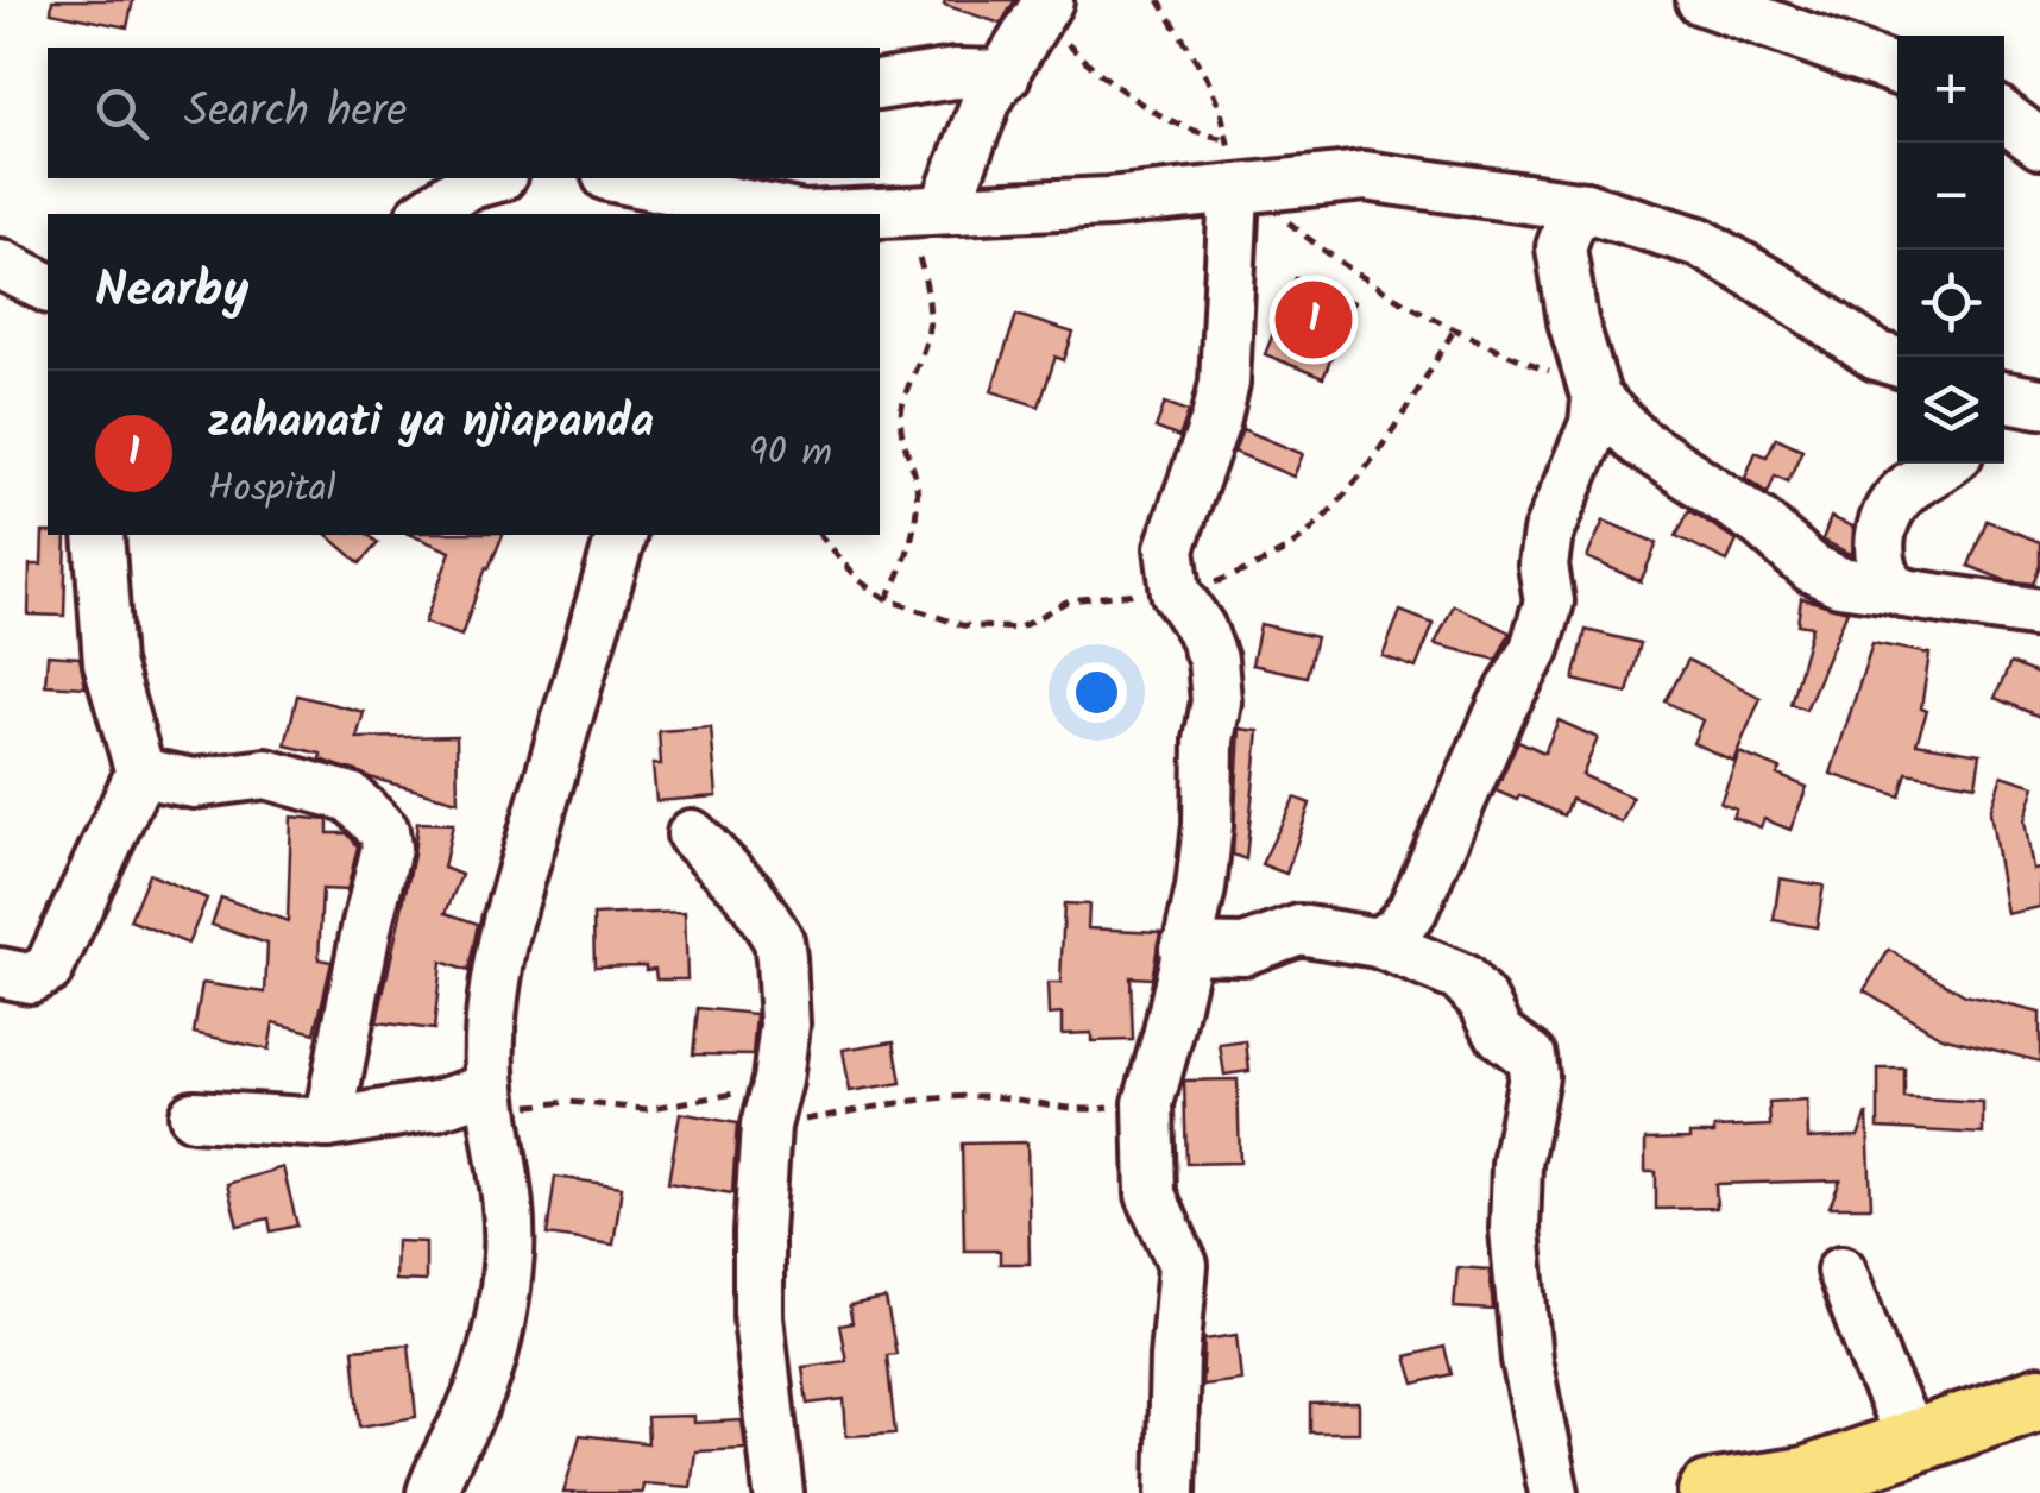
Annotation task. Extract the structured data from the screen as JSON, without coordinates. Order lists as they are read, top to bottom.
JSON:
{
  "page": {
    "map_buttons": ["+", "−"],
    "search": "Search here",
    "heading": "Nearby",
    "pins": "1",
    "list": [
      {
        "mark": "1",
        "name": "zahanati ya njiapanda",
        "note": "Hospital",
        "value": "90 m"
      }
    ]
  }
}
